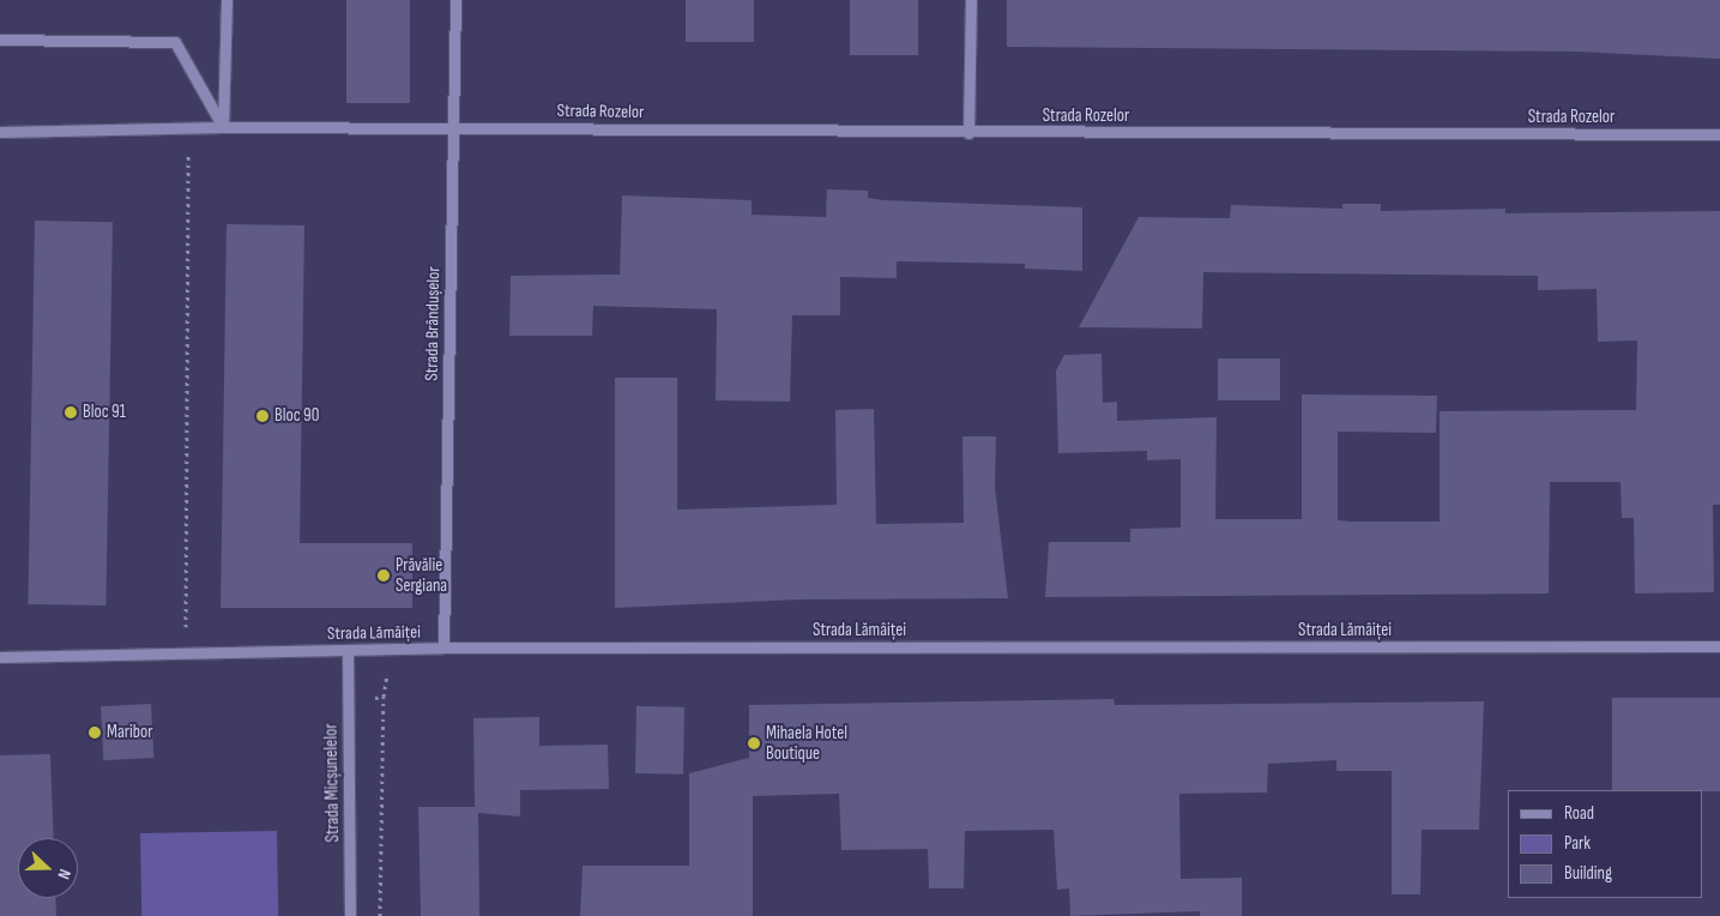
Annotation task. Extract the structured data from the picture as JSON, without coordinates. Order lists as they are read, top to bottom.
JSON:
{
  "streets": {
    "street": [
      "Strada Rozelor",
      "Strada Brândușelor",
      "Strada Lămâiței",
      "Strada Micșunelelor"
    ]
  },
  "crossings": [
    ["Strada Rozelor", "Strada Brândușelor"],
    ["Strada Brândușelor", "Strada Lămâiței"],
    ["Strada Lămâiței", "Strada Micșunelelor"]
  ],
  "places": [
    "Bloc 91",
    "Bloc 90",
    "Prăvălie Sergiana",
    "Maribor",
    "Mihaela Hotel Boutique"
  ],
  "legend": ["Road", "Park", "Building"],
  "north": "right"
}
